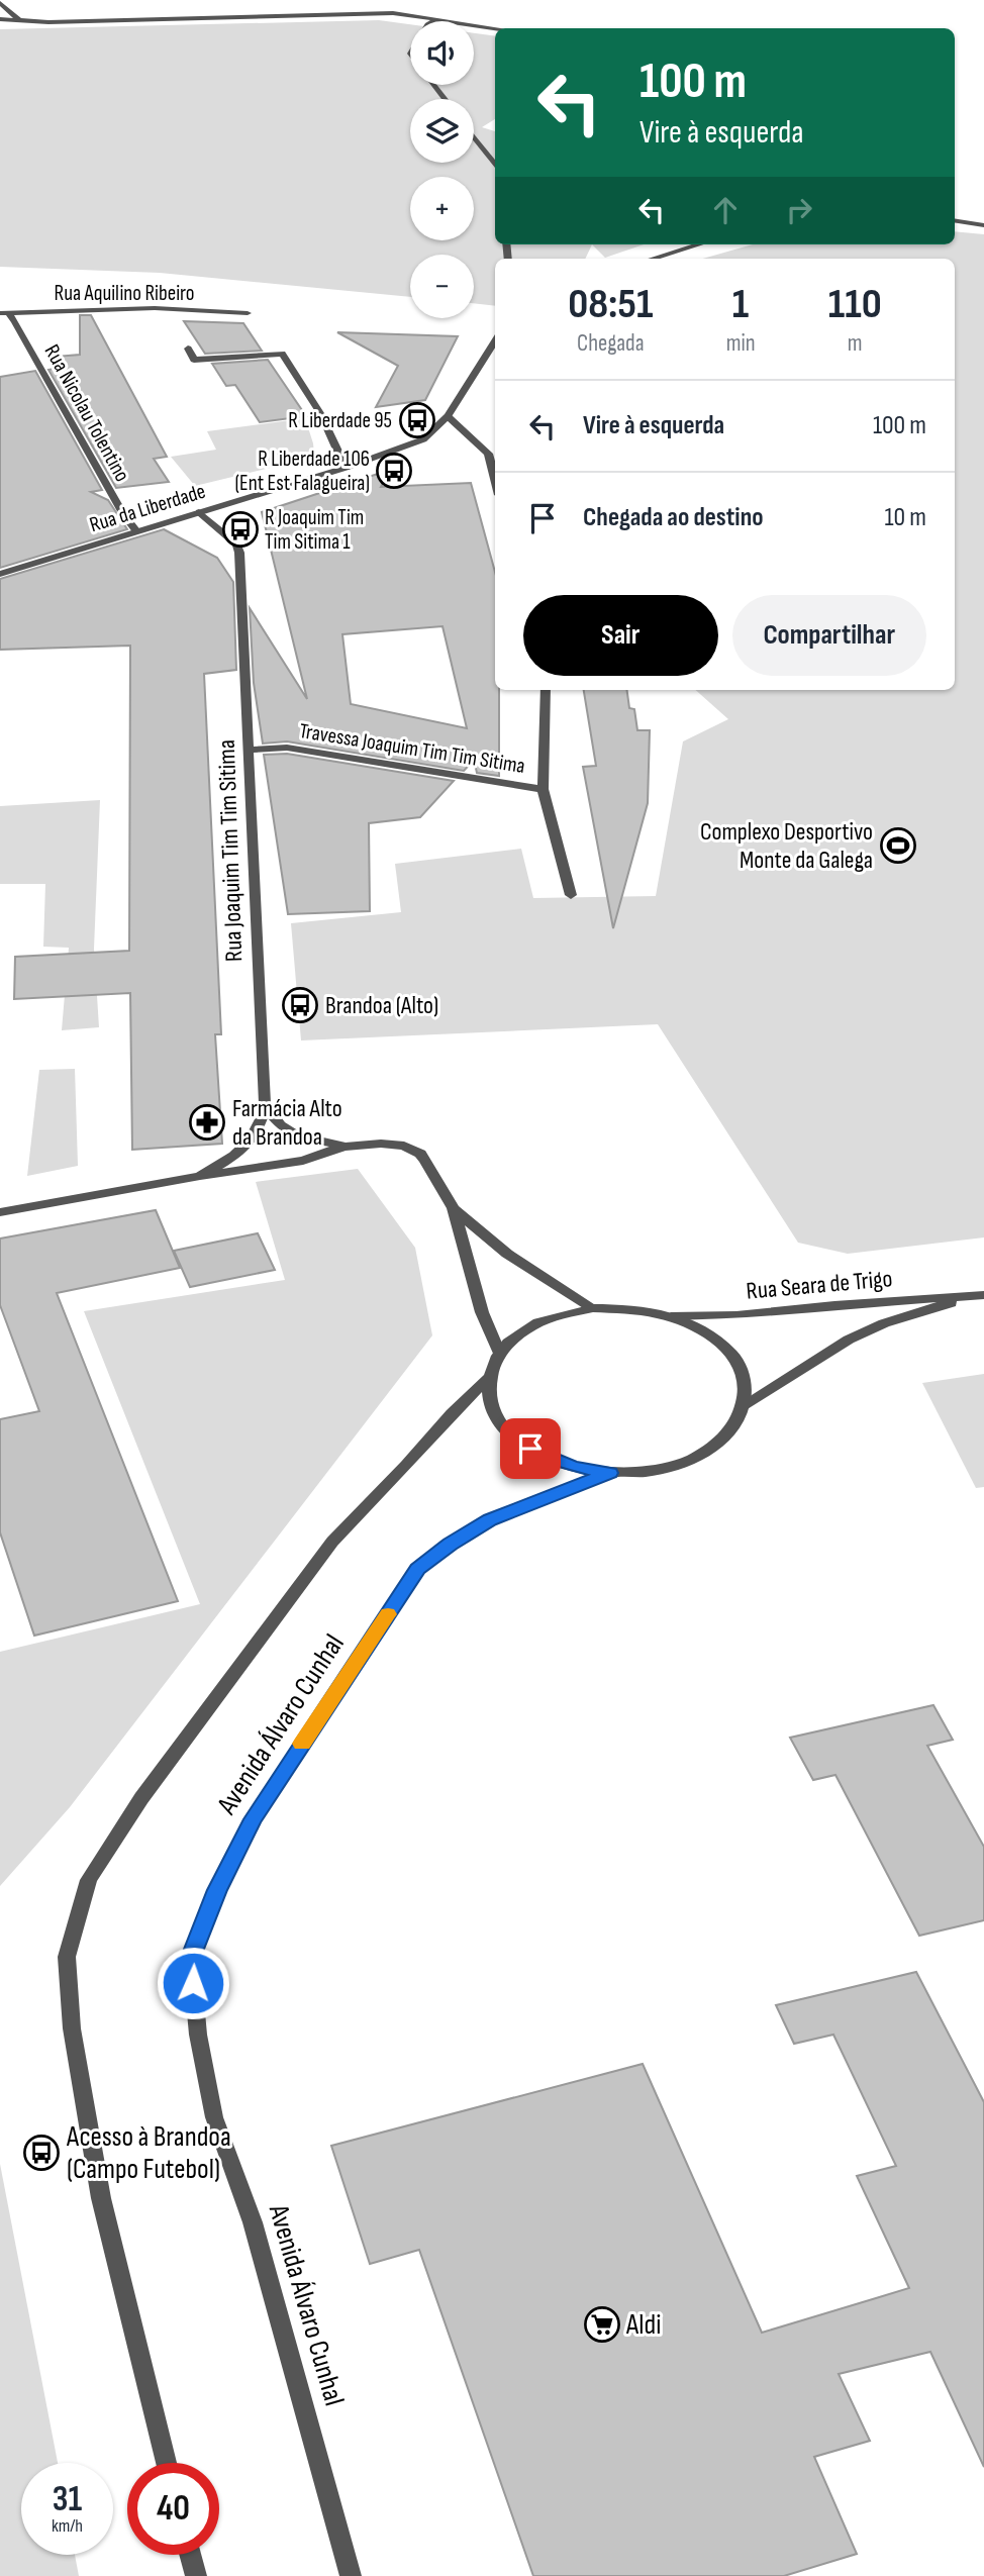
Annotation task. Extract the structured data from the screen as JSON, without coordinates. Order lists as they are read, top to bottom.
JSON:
{
  "streets": {
    "street": [
      "Rua Aquilino Ribeiro",
      "Rua Nicolau Tolentino",
      "Rua da Liberdade",
      "Travessa Joaquim Tim Tim Sitima",
      "Rua Joaquim Tim Tim Sitima",
      "Rua Seara de Trigo",
      "Avenida Álvaro Cunhal"
    ]
  },
  "crossings": [
    ["Rua Aquilino Ribeiro", "Rua Nicolau Tolentino"],
    ["Rua Nicolau Tolentino", "Rua da Liberdade"],
    ["Rua da Liberdade", "Rua Joaquim Tim Tim Sitima"],
    ["Travessa Joaquim Tim Tim Sitima", "Rua Joaquim Tim Tim Sitima"],
    ["Rua Seara de Trigo", "Avenida Álvaro Cunhal"]
  ],
  "places": {
    "bus stop": [
      "R Liberdade 95",
      "R Liberdade 106 (Ent Est Falagueira)",
      "R Joaquim Tim Tim Sitima 1",
      "Brandoa (Alto)",
      "Acesso à Brandoa (Campo Futebol)"
    ],
    "sports": ["Complexo Desportivo Monte da Galega"],
    "pharmacy": ["Farmácia Alto da Brandoa"],
    "supermarket": ["Aldi"]
  },
  "page": {
    "map_buttons": ["+", "−"],
    "turn": ["100 m", "Vire à esquerda"],
    "eta": [
      "08:51",
      "Chegada",
      "1",
      "min",
      "110",
      "m"
    ],
    "list": [
      {
        "name": "Vire à esquerda",
        "value": "100 m"
      },
      {
        "name": "Chegada ao destino",
        "value": "10 m"
      }
    ],
    "buttons": ["Sair", "Compartilhar"],
    "speed": "31 km/h",
    "limit": "40"
  }
}
